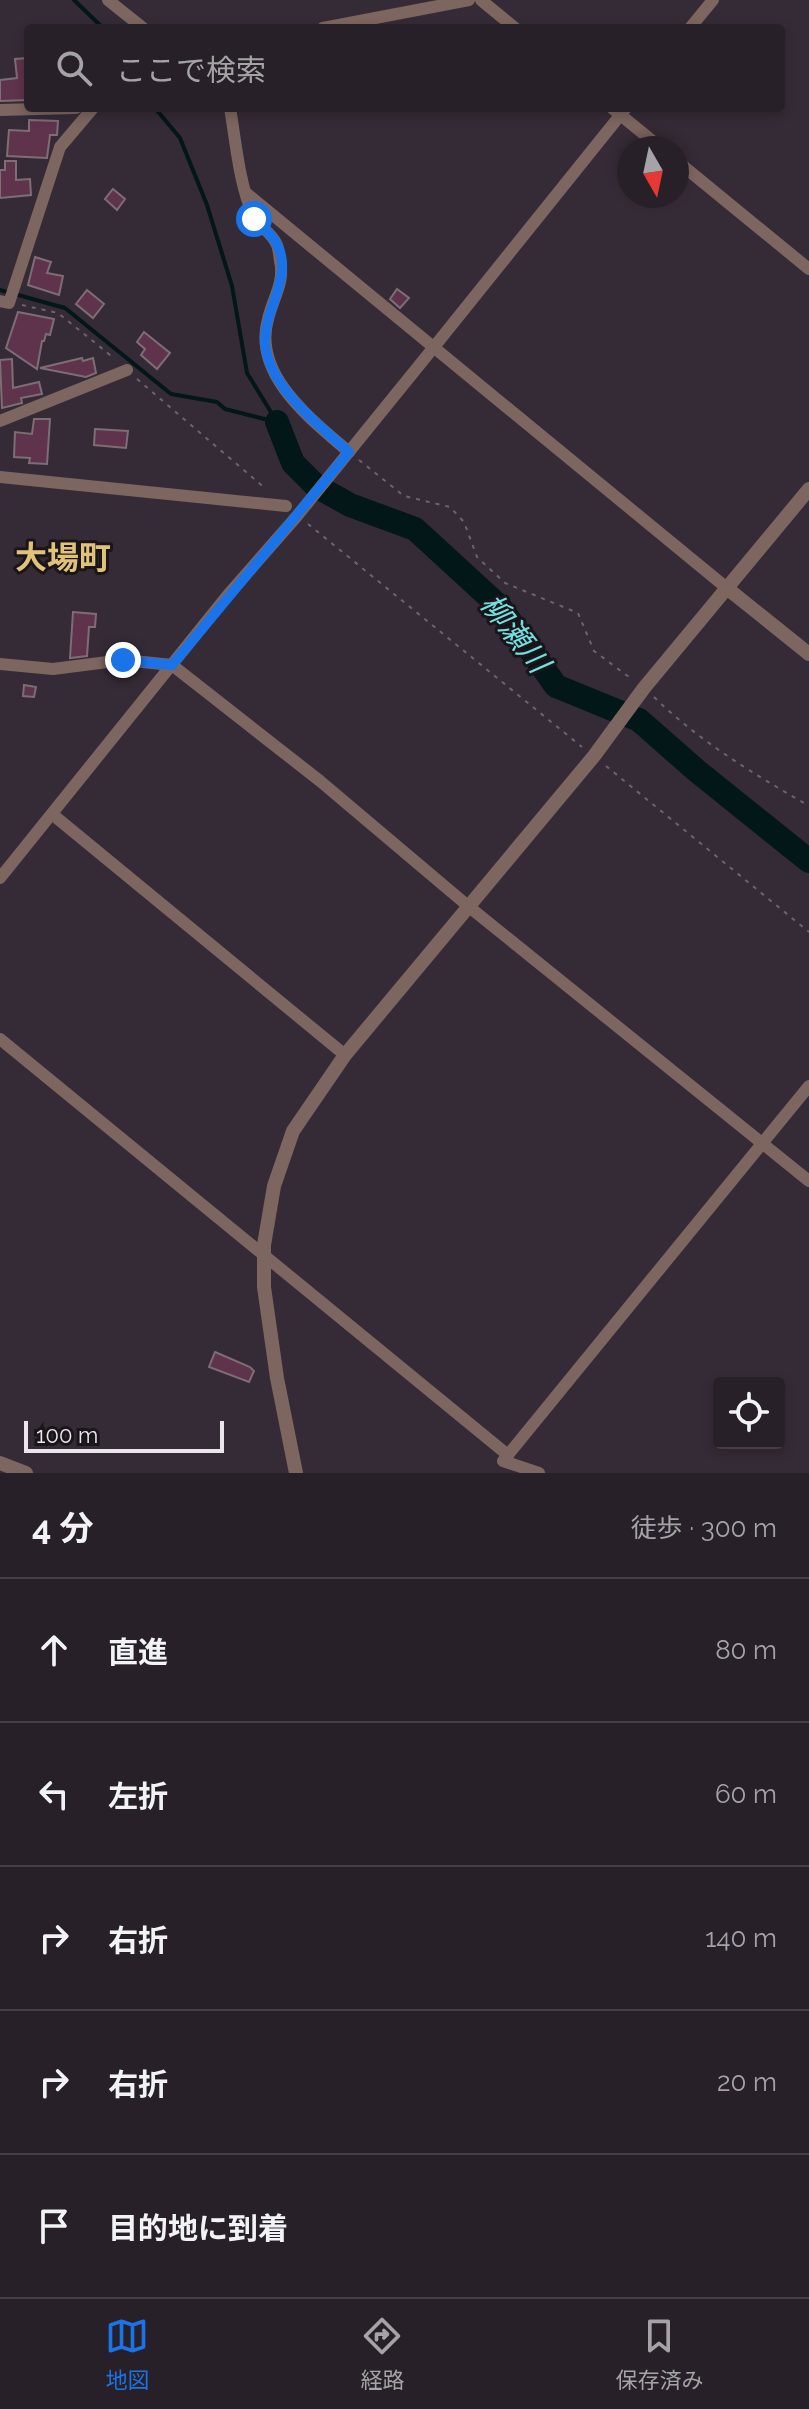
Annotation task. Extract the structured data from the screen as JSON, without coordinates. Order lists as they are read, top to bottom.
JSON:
{
  "districts": ["大場町"],
  "water": ["柳瀬川"],
  "scale_bar": "100 m",
  "north": "bottom",
  "page": {
    "search": "ここで検索",
    "scale": "100 m",
    "heading": ["4 分", "徒歩 · 300 m"],
    "list": [
      ["直進", "80 m"],
      ["左折", "60 m"],
      ["右折", "140 m"],
      ["右折", "20 m"],
      "目的地に到着"
    ],
    "nav": ["地図", "経路", "保存済み"]
  }
}
